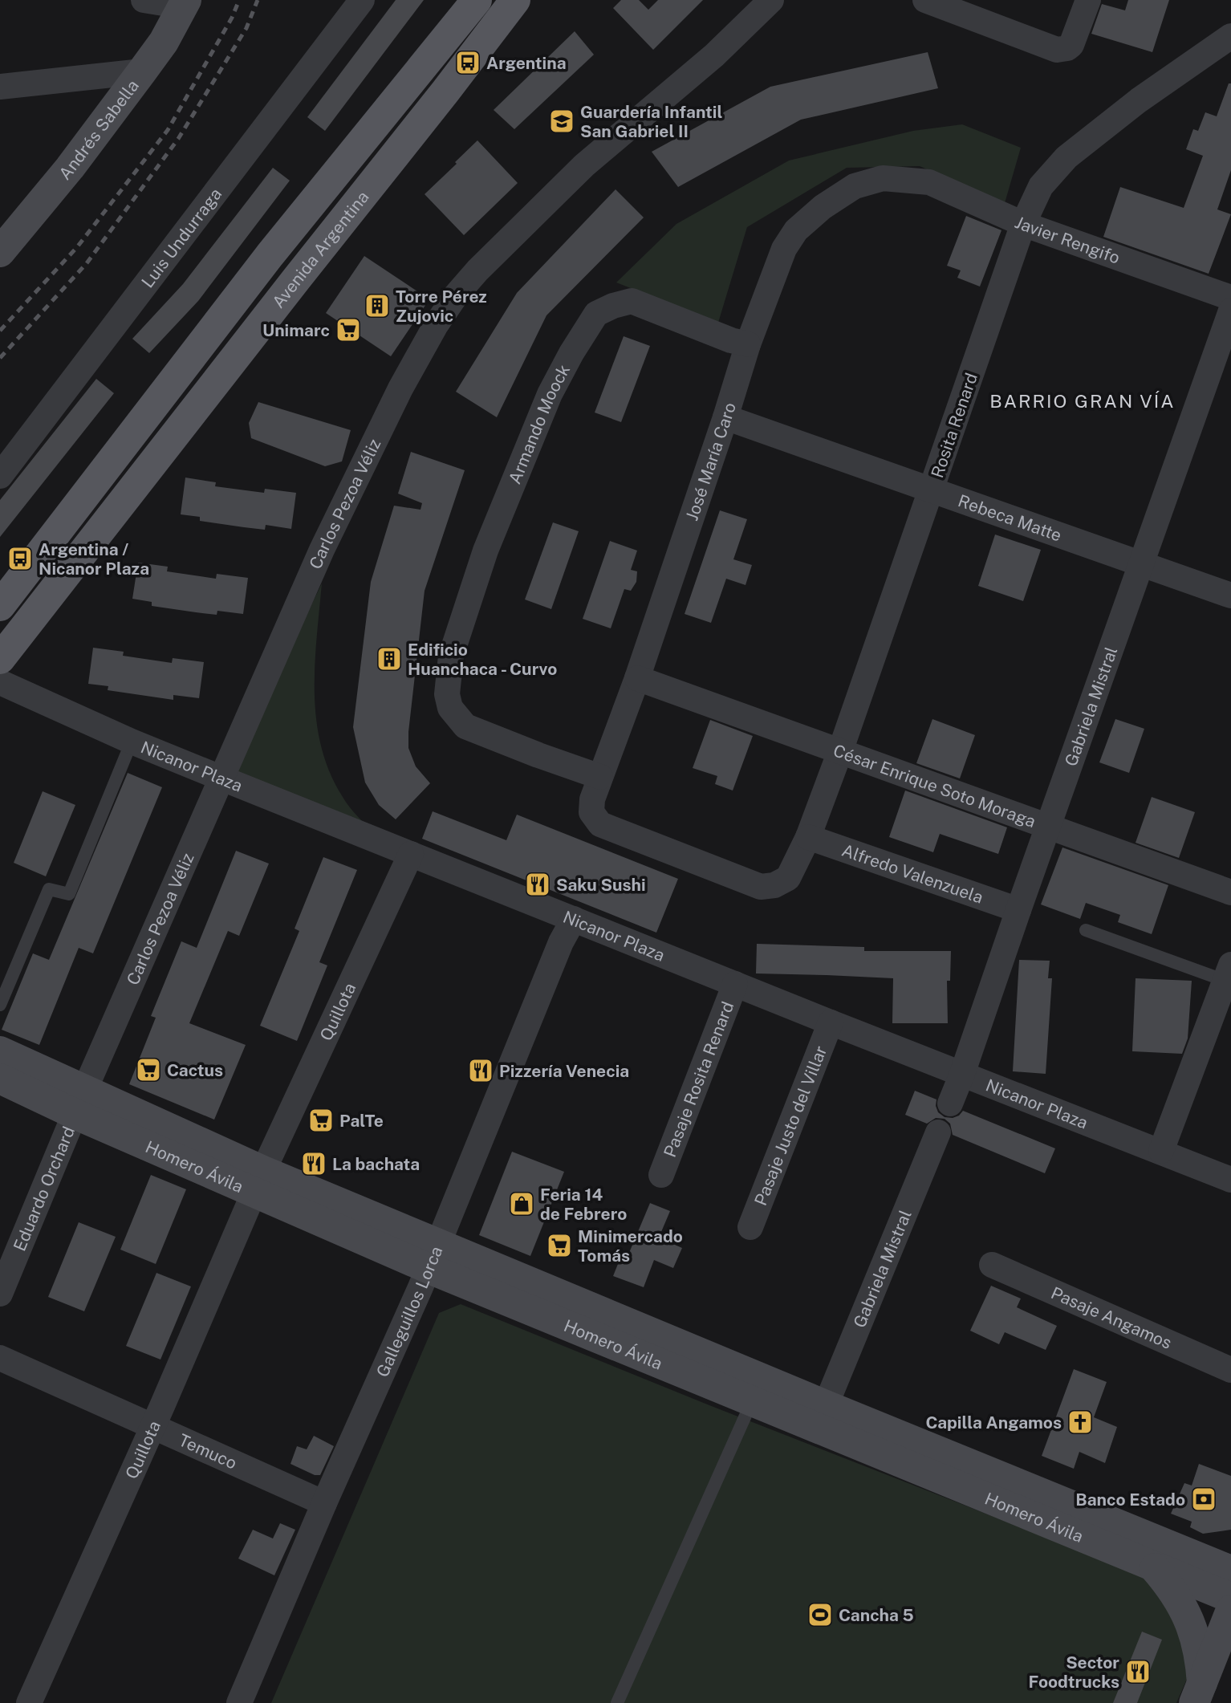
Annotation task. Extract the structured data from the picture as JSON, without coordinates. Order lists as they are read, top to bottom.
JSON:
{
  "streets": {
    "main road": ["Andrés Sabella", "Avenida Argentina", "Homero Ávila"],
    "street": [
      "Luis Undurraga",
      "Javier Rengifo",
      "Armando Moock",
      "Rosita Renard",
      "José María Caro",
      "Carlos Pezoa Véliz",
      "Rebeca Matte",
      "Gabriela Mistral",
      "Nicanor Plaza",
      "César Enrique Soto Moraga",
      "Alfredo Valenzuela",
      "Quillota",
      "Pasaje Rosita Renard",
      "Pasaje Justo del Villar",
      "Eduardo Orchard",
      "Galleguillos Lorca",
      "Pasaje Angamos",
      "Temuco"
    ]
  },
  "crossings": [
    ["Javier Rengifo", "Rosita Renard"],
    ["Javier Rengifo", "José María Caro"],
    ["Armando Moock", "José María Caro"],
    ["Rosita Renard", "José María Caro"],
    ["Rosita Renard", "Rebeca Matte"],
    ["Rosita Renard", "César Enrique Soto Moraga"],
    ["Rosita Renard", "Alfredo Valenzuela"],
    ["José María Caro", "Rebeca Matte"],
    ["José María Caro", "César Enrique Soto Moraga"],
    ["Carlos Pezoa Véliz", "Nicanor Plaza"],
    ["Carlos Pezoa Véliz", "Homero Ávila"],
    ["Carlos Pezoa Véliz", "Eduardo Orchard"],
    ["Rebeca Matte", "Gabriela Mistral"],
    ["Gabriela Mistral", "Nicanor Plaza"],
    ["Gabriela Mistral", "César Enrique Soto Moraga"],
    ["Gabriela Mistral", "Alfredo Valenzuela"],
    ["Gabriela Mistral", "Homero Ávila"],
    ["Nicanor Plaza", "Quillota"],
    ["Nicanor Plaza", "Pasaje Rosita Renard"],
    ["Nicanor Plaza", "Pasaje Justo del Villar"],
    ["Nicanor Plaza", "Galleguillos Lorca"],
    ["Quillota", "Homero Ávila"],
    ["Quillota", "Temuco"],
    ["Homero Ávila", "Eduardo Orchard"],
    ["Homero Ávila", "Galleguillos Lorca"],
    ["Galleguillos Lorca", "Temuco"]
  ],
  "districts": ["BARRIO GRAN VÍA"],
  "places": {
    "bus stop": ["Argentina", "Argentina / Nicanor Plaza"],
    "school or university": ["Guardería Infantil San Gabriel II"],
    "building": ["Torre Pérez Zujovic", "Edificio Huanchaca - Curvo"],
    "supermarket": [
      "Unimarc",
      "Cactus",
      "PalTe",
      "Minimercado Tomás"
    ],
    "restaurant": [
      "Saku Sushi",
      "Pizzería Venecia",
      "La bachata",
      "Sector Foodtrucks"
    ],
    "shop": ["Feria 14 de Febrero"],
    "church": ["Capilla Angamos"],
    "bank": ["Banco Estado"],
    "sports": ["Cancha 5"]
  }
}
